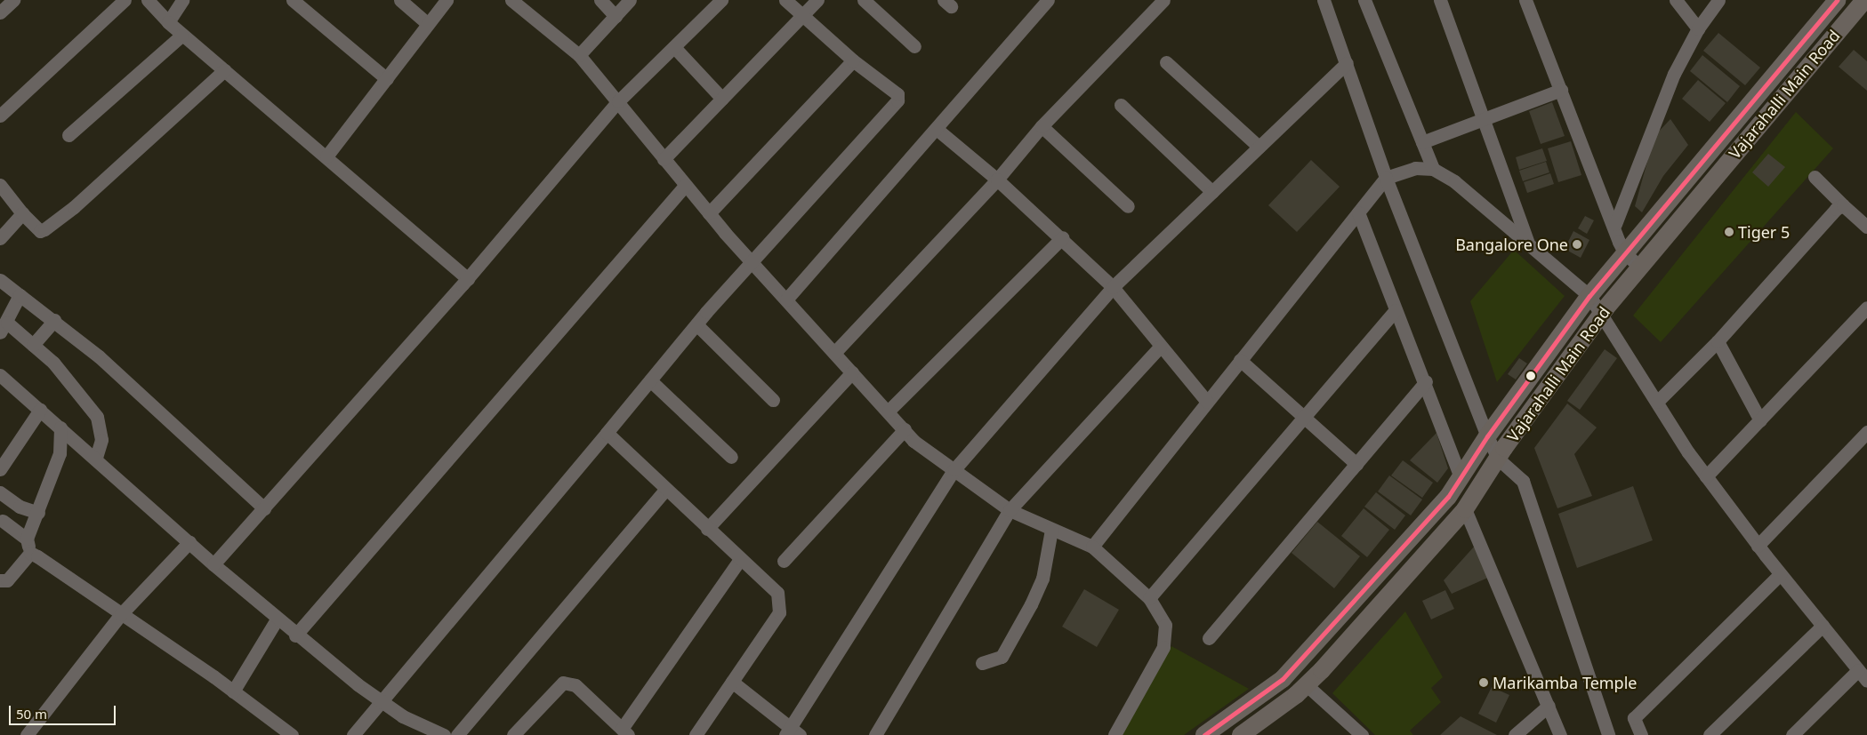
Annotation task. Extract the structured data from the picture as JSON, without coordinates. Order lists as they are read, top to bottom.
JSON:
{
  "streets": {
    "main road": ["Vajarahalli Main Road"]
  },
  "places": ["Tiger 5", "Bangalore One", "Marikamba Temple"],
  "scale_bar": "50 m"
}
